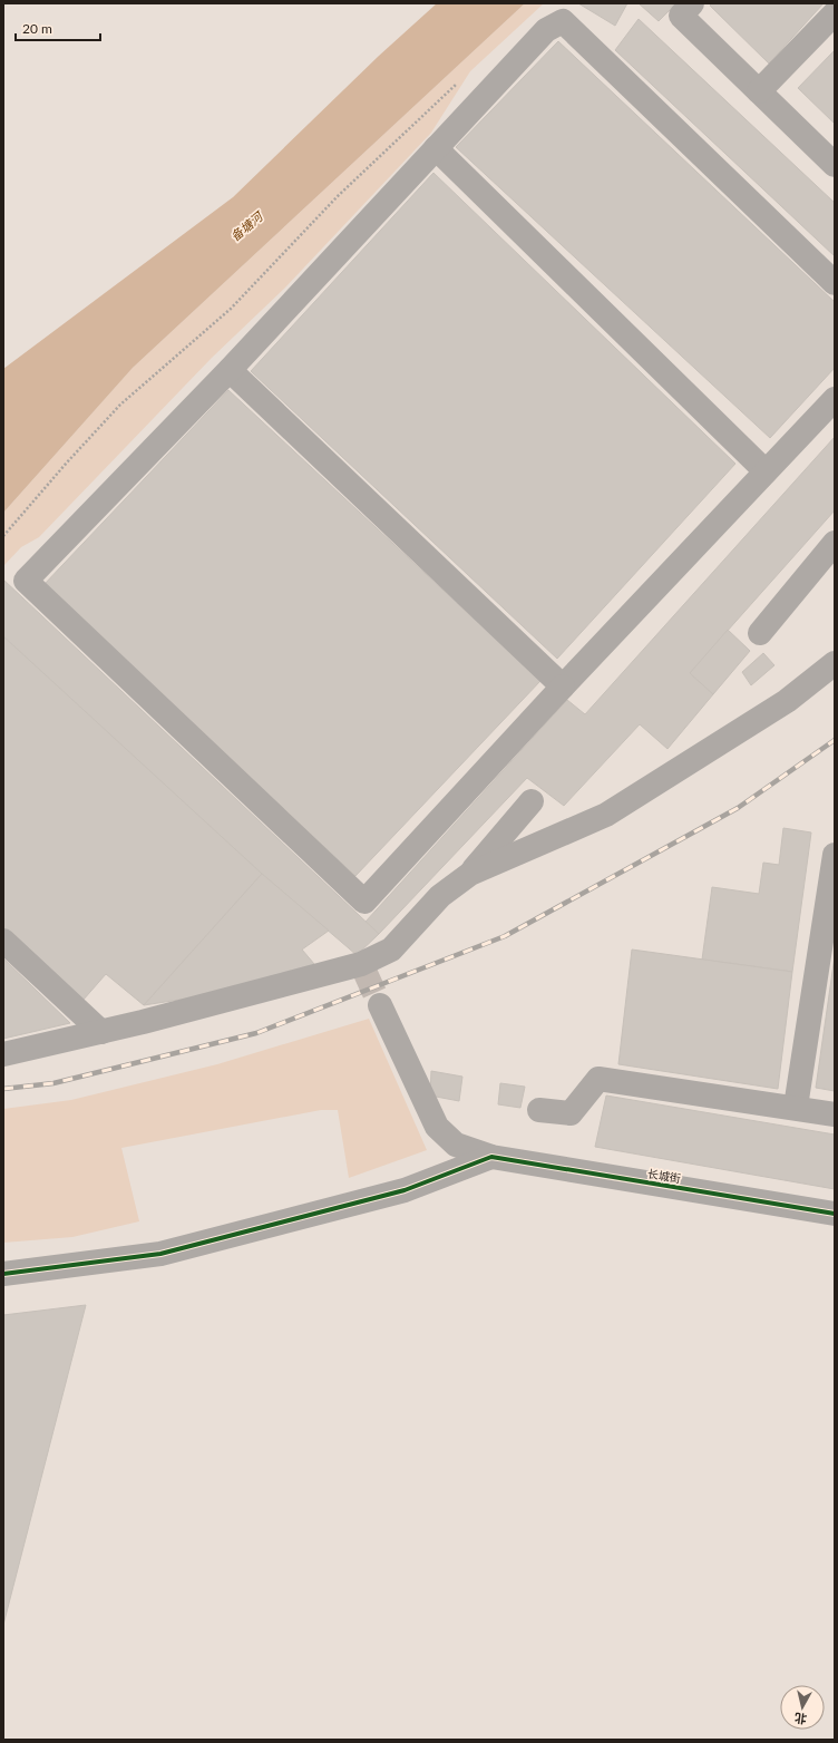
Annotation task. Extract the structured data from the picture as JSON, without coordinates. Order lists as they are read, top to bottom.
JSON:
{
  "streets": {
    "street": ["长城街"]
  },
  "water": ["备塘河"],
  "scale_bar": "20 m",
  "north": "bottom"
}
